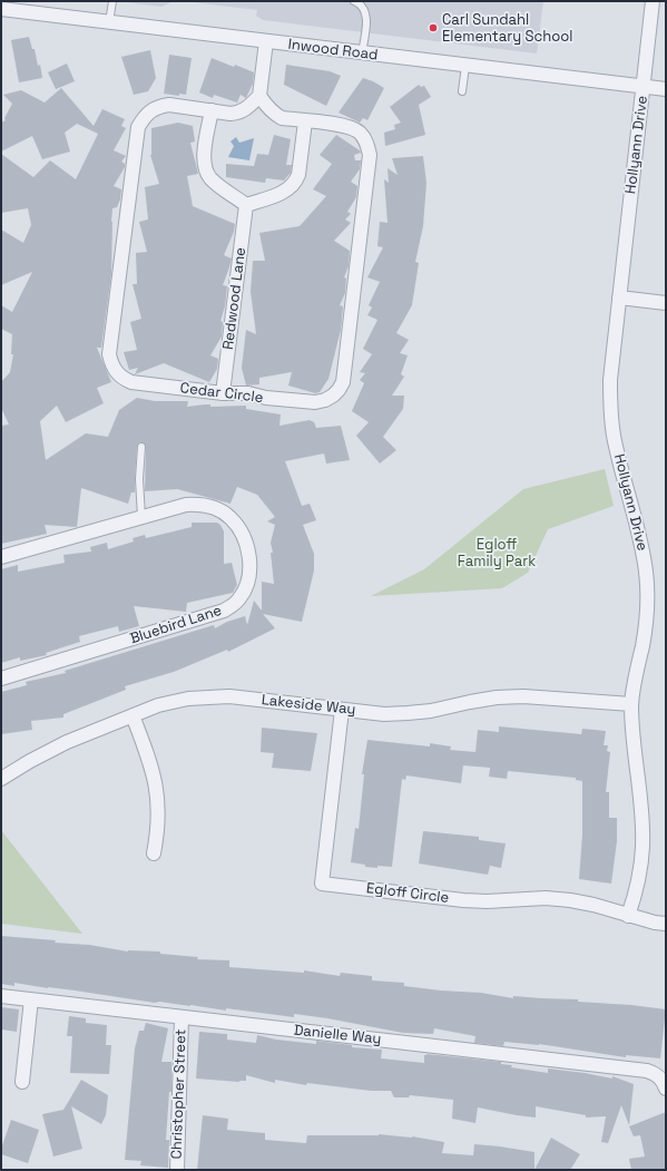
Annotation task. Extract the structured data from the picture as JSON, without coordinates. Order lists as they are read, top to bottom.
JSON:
{
  "streets": {
    "street": [
      "Inwood Road",
      "Hollyann Drive",
      "Redwood Lane",
      "Cedar Circle",
      "Bluebird Lane",
      "Lakeside Way",
      "Egloff Circle",
      "Danielle Way",
      "Christopher Street"
    ]
  },
  "crossings": [
    ["Inwood Road", "Hollyann Drive"],
    ["Hollyann Drive", "Lakeside Way"],
    ["Hollyann Drive", "Egloff Circle"],
    ["Redwood Lane", "Cedar Circle"],
    ["Lakeside Way", "Egloff Circle"],
    ["Danielle Way", "Christopher Street"]
  ],
  "parks": ["Egloff Family Park"],
  "places": ["Carl Sundahl Elementary School"]
}
